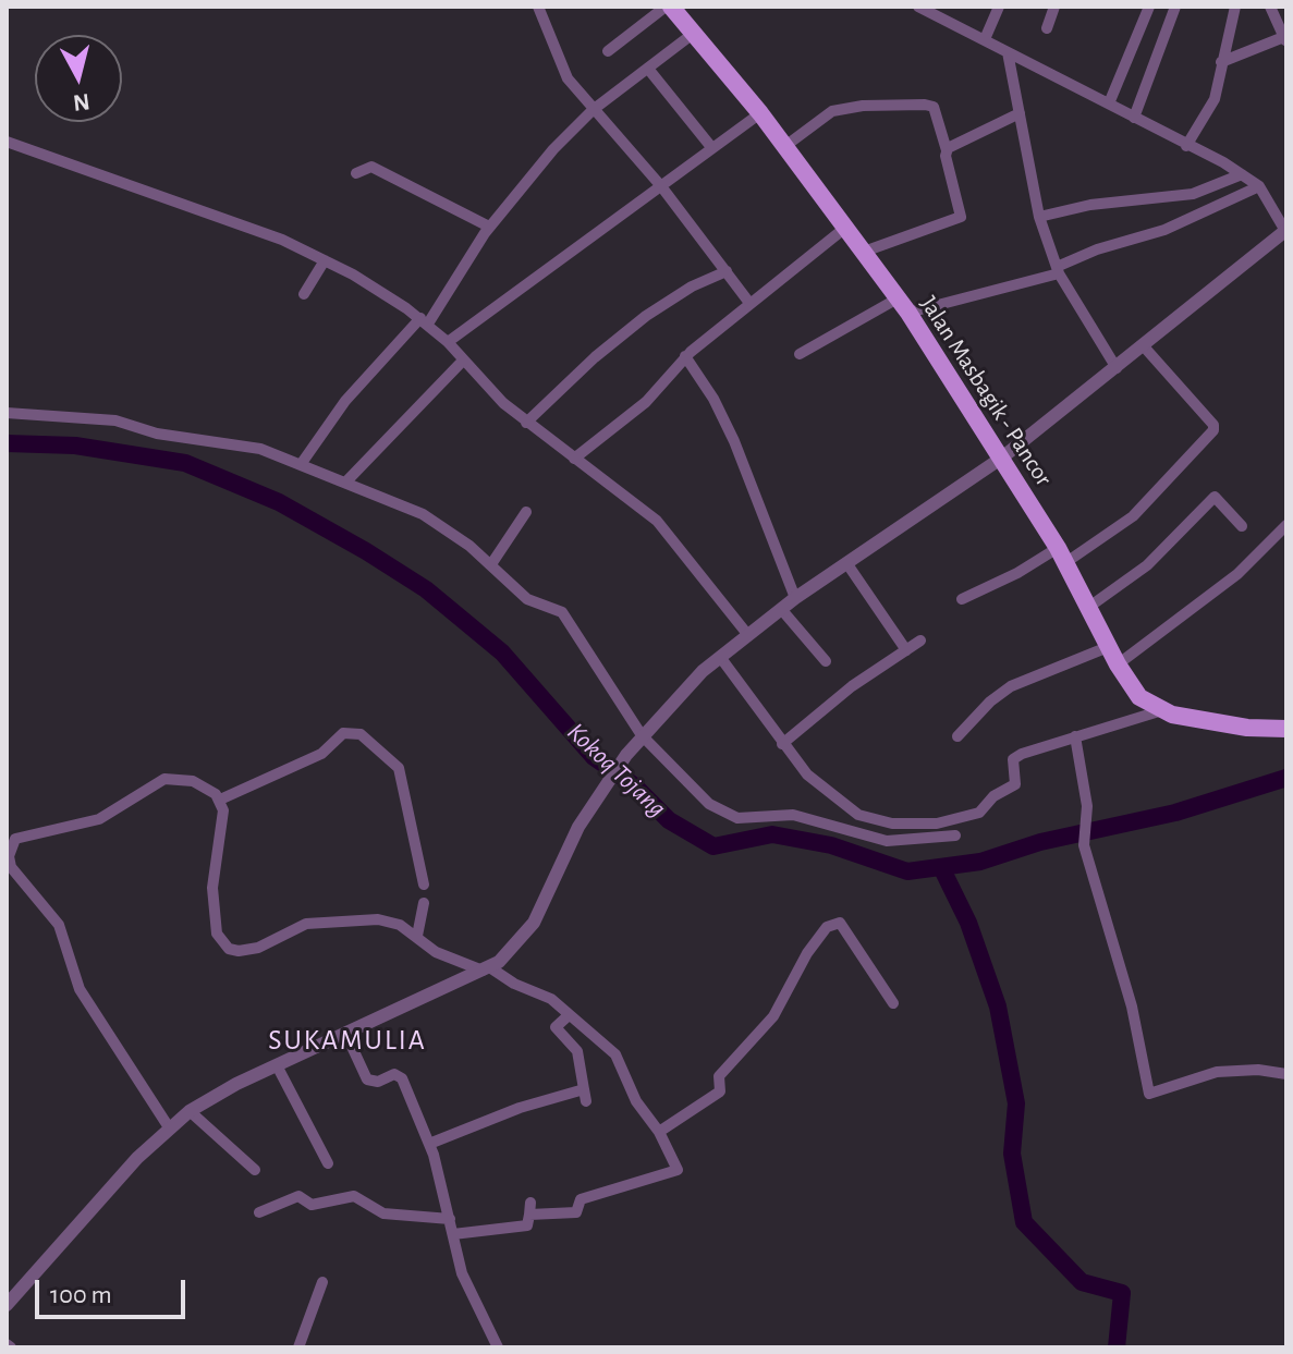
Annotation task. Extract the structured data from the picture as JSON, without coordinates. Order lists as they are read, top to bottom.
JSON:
{
  "streets": {
    "main road": ["Jalan Masbagik - Pancor"]
  },
  "districts": ["SUKAMULIA"],
  "water": ["Kokoq Tojang"],
  "scale_bar": "100 m",
  "north": "bottom"
}
